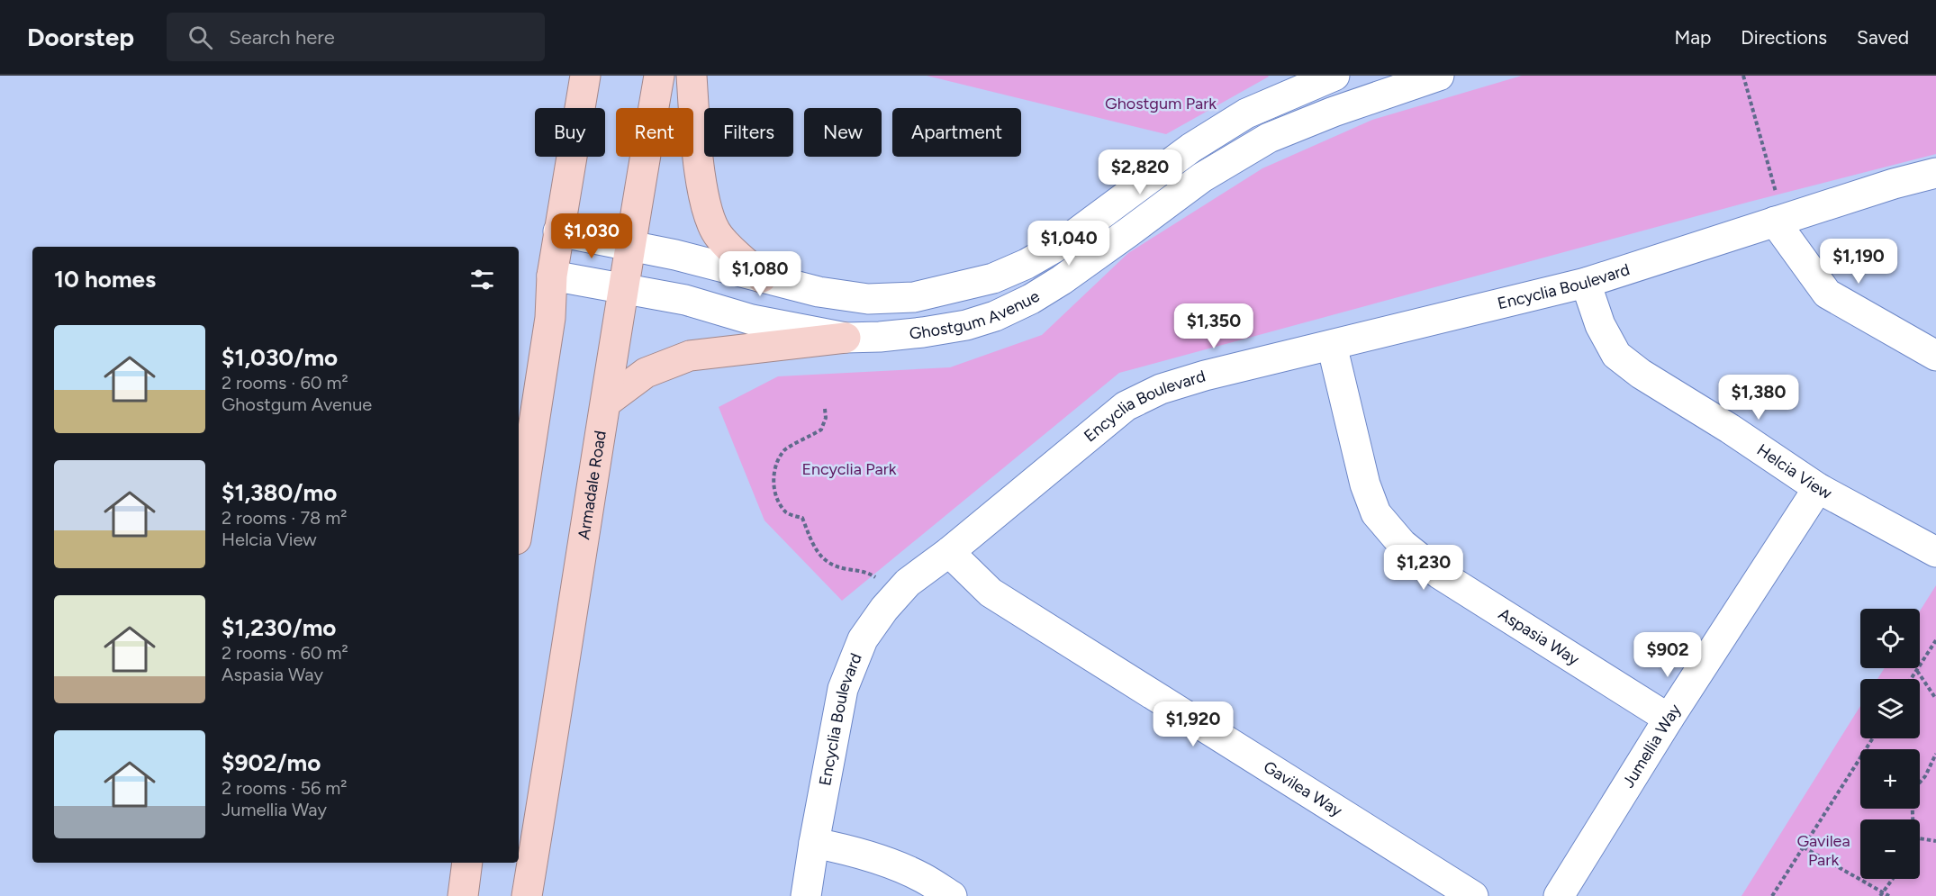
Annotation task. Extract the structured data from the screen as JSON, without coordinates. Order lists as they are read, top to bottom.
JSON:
{
  "streets": {
    "highway": ["Armadale Road"],
    "street": [
      "Encyclia Boulevard",
      "Ghostgum Avenue",
      "Helcia View",
      "Aspasia Way",
      "Jumellia Way",
      "Gavilea Way"
    ]
  },
  "crossings": [
    ["Encyclia Boulevard", "Helcia View"],
    ["Encyclia Boulevard", "Aspasia Way"],
    ["Encyclia Boulevard", "Gavilea Way"],
    ["Ghostgum Avenue", "Armadale Road"],
    ["Helcia View", "Jumellia Way"],
    ["Aspasia Way", "Jumellia Way"]
  ],
  "parks": ["Ghostgum Park", "Encyclia Park", "Gavilea Park"],
  "page": {
    "header": "Doorstep",
    "search": "Search here",
    "nav": ["Map", "Directions", "Saved"],
    "chip": [
      "Buy",
      "Rent",
      "Filters",
      "New",
      "Apartment"
    ],
    "price": [
      "$2,820",
      "$1,030",
      "$1,040",
      "$1,190",
      "$1,080",
      "$1,350",
      "$1,380",
      "$1,230",
      "$902",
      "$1,920"
    ],
    "heading": "10 homes",
    "list": [
      {
        "name": "$1,030/mo",
        "note": "2 rooms · 60 m² · Ghostgum Avenue"
      },
      {
        "name": "$1,380/mo",
        "note": "2 rooms · 78 m² · Helcia View"
      },
      {
        "name": "$1,230/mo",
        "note": "2 rooms · 60 m² · Aspasia Way"
      },
      {
        "name": "$902/mo",
        "note": "2 rooms · 56 m² · Jumellia Way"
      }
    ],
    "map_buttons": ["+", "−"]
  }
}
